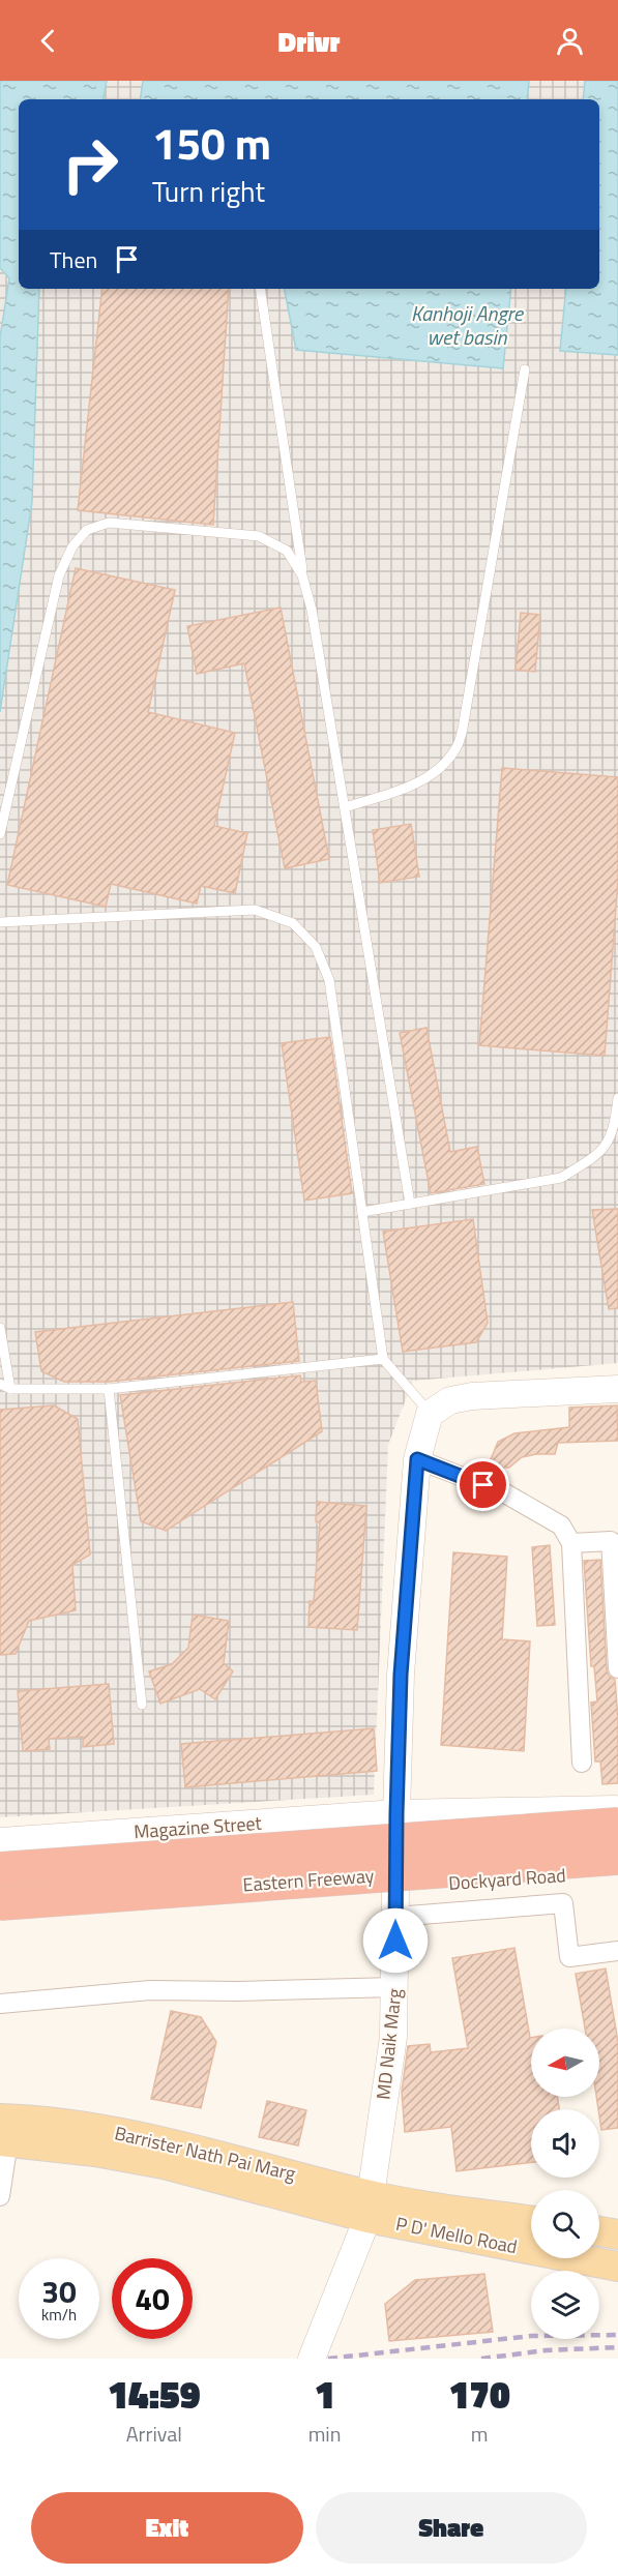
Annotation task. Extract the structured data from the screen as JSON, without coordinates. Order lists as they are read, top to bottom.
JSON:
{
  "streets": {
    "highway": ["Eastern Freeway"],
    "main road": ["Barrister Nath Pai Marg", "P D' Mello Road"],
    "street": ["Magazine Street", "Dockyard Road", "MD Naik Marg"]
  },
  "crossings": [
    ["Magazine Street", "MD Naik Marg"],
    ["Dockyard Road", "MD Naik Marg"],
    ["MD Naik Marg", "Barrister Nath Pai Marg"],
    ["MD Naik Marg", "P D' Mello Road"],
    ["Barrister Nath Pai Marg", "P D' Mello Road"]
  ],
  "water": ["Kanhoji Angre wet basin"],
  "north": "left",
  "page": {
    "header": "Drivr",
    "turn": ["150 m", "Turn right"],
    "then": "Then",
    "speed": "30 km/h",
    "limit": "40",
    "eta": [
      "14:59",
      "Arrival",
      "1",
      "min",
      "170",
      "m"
    ],
    "buttons": ["Exit", "Share"]
  }
}
